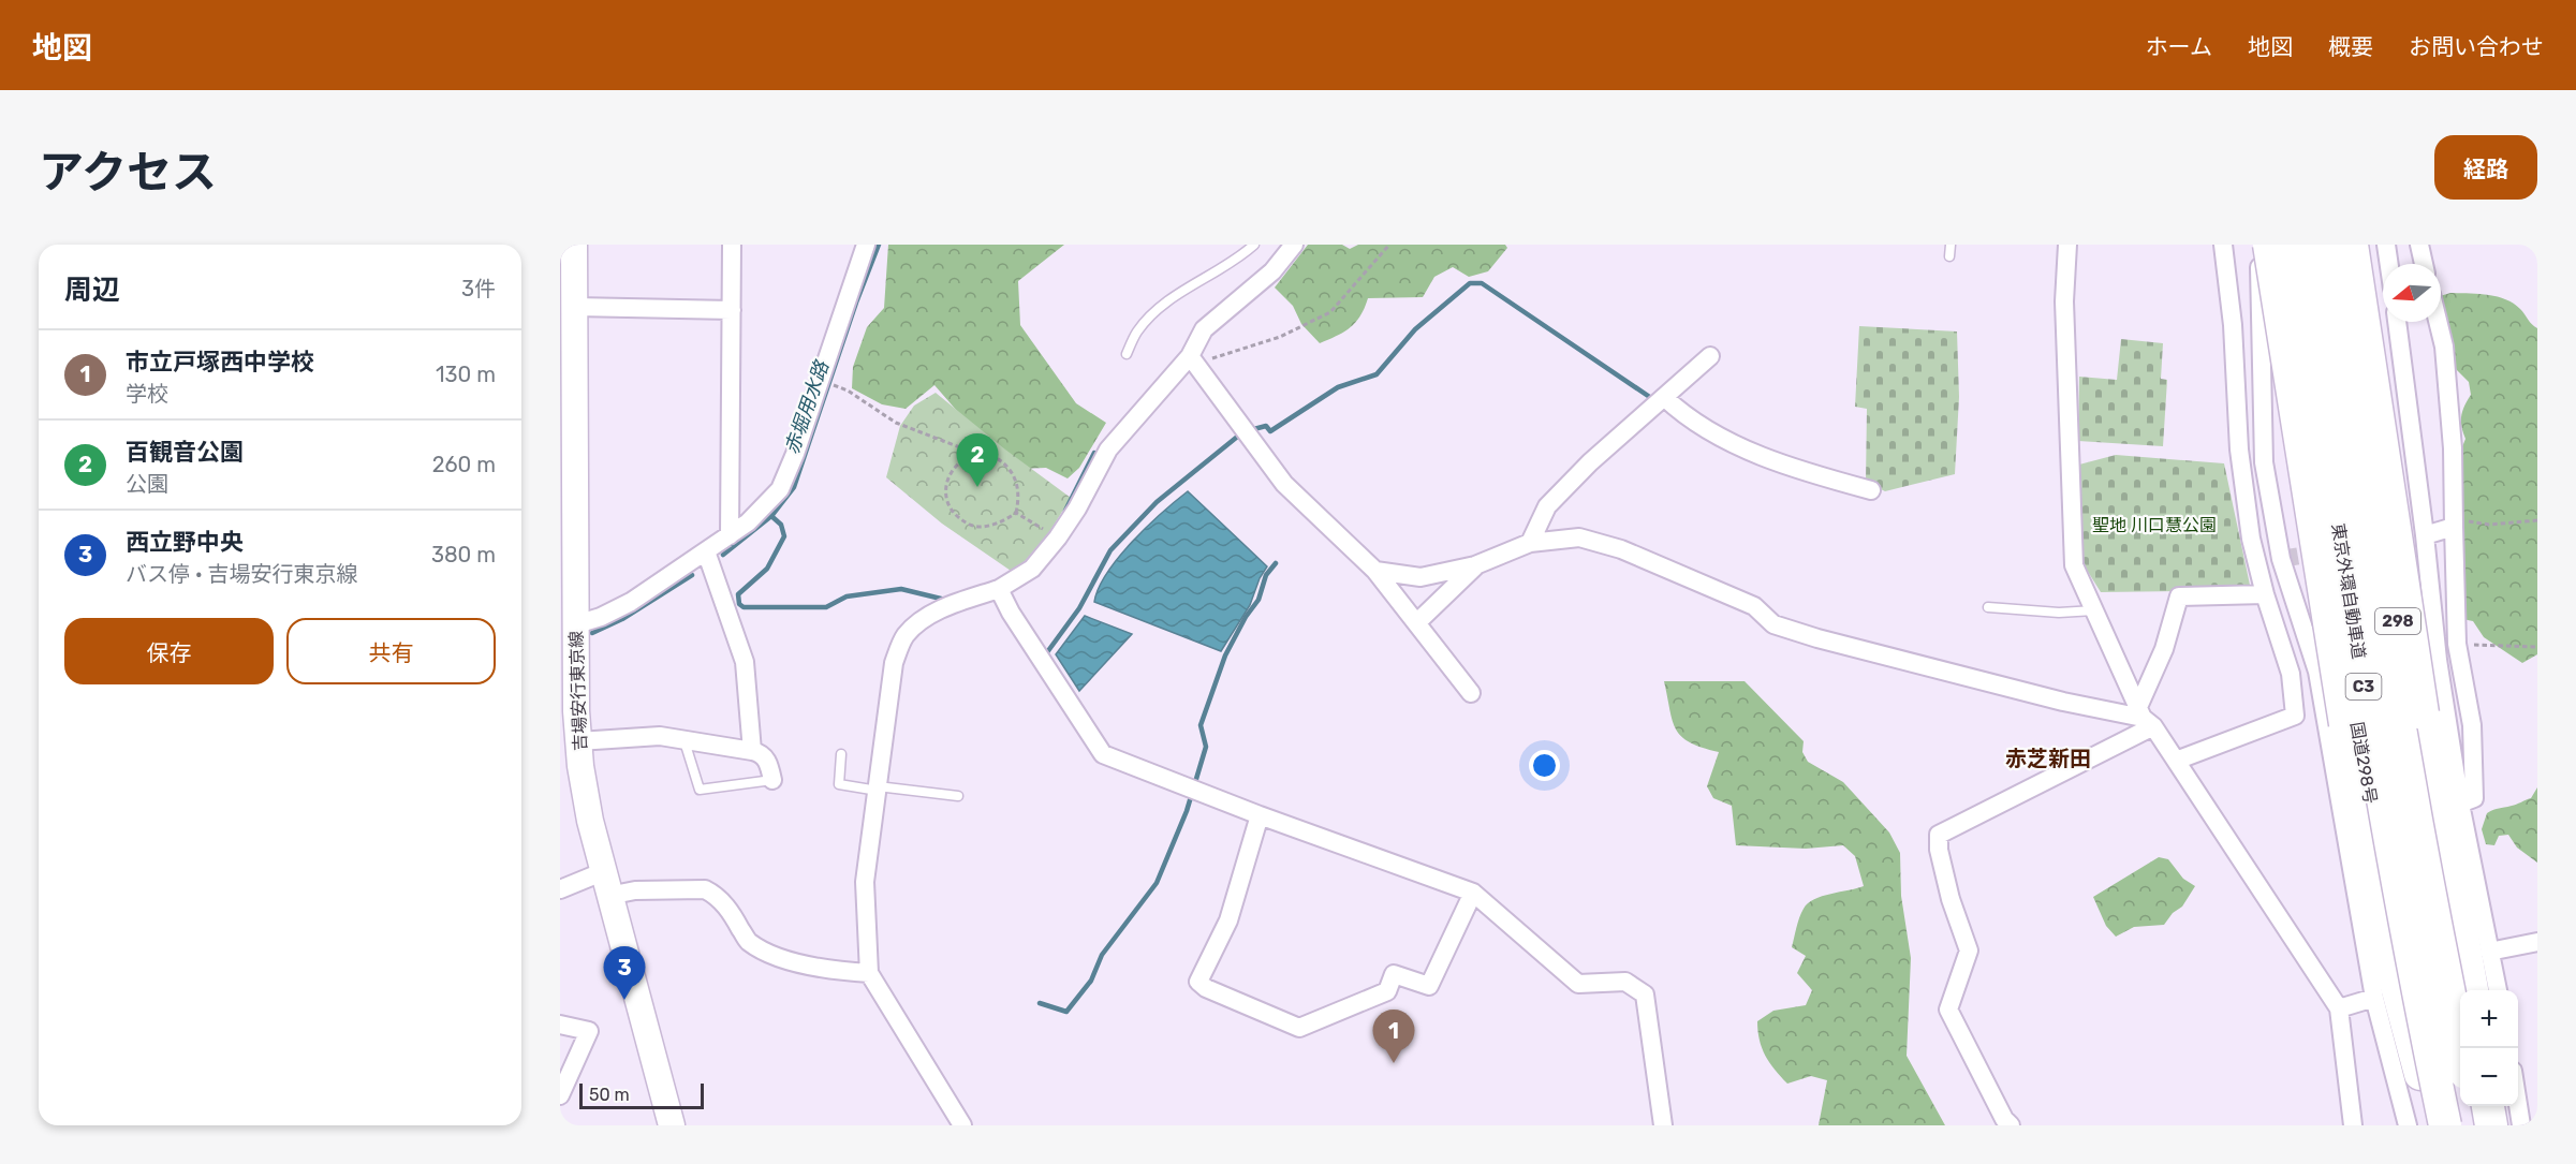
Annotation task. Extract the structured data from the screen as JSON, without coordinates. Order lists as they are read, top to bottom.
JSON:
{
  "streets": {
    "highway": [
      "東京外環自動車道",
      "298",
      "C3",
      "国道298号"
    ],
    "main road": ["吉場安行東京線"]
  },
  "districts": ["赤芝新田"],
  "water": ["赤堀用水路"],
  "parks": ["聖地 川口慧公園"],
  "scale_bar": "50 m",
  "north": "left",
  "page": {
    "header": "地図",
    "nav": [
      "ホーム",
      "地図",
      "概要",
      "お問い合わせ"
    ],
    "title": "アクセス",
    "buttons": [
      "経路",
      ["保存", "共有"]
    ],
    "heading": ["周辺", "3件"],
    "list": [
      {
        "mark": "1",
        "name": "市立戸塚西中学校",
        "note": "学校",
        "value": "130 m"
      },
      {
        "mark": "2",
        "name": "百観音公園",
        "note": "公園",
        "value": "260 m"
      },
      {
        "mark": "3",
        "name": "西立野中央",
        "note": "バス停 · 吉場安行東京線",
        "value": "380 m"
      }
    ],
    "pins": ["2", "3", "1"],
    "map_buttons": ["+", "−"],
    "scale": "50 m"
  }
}
